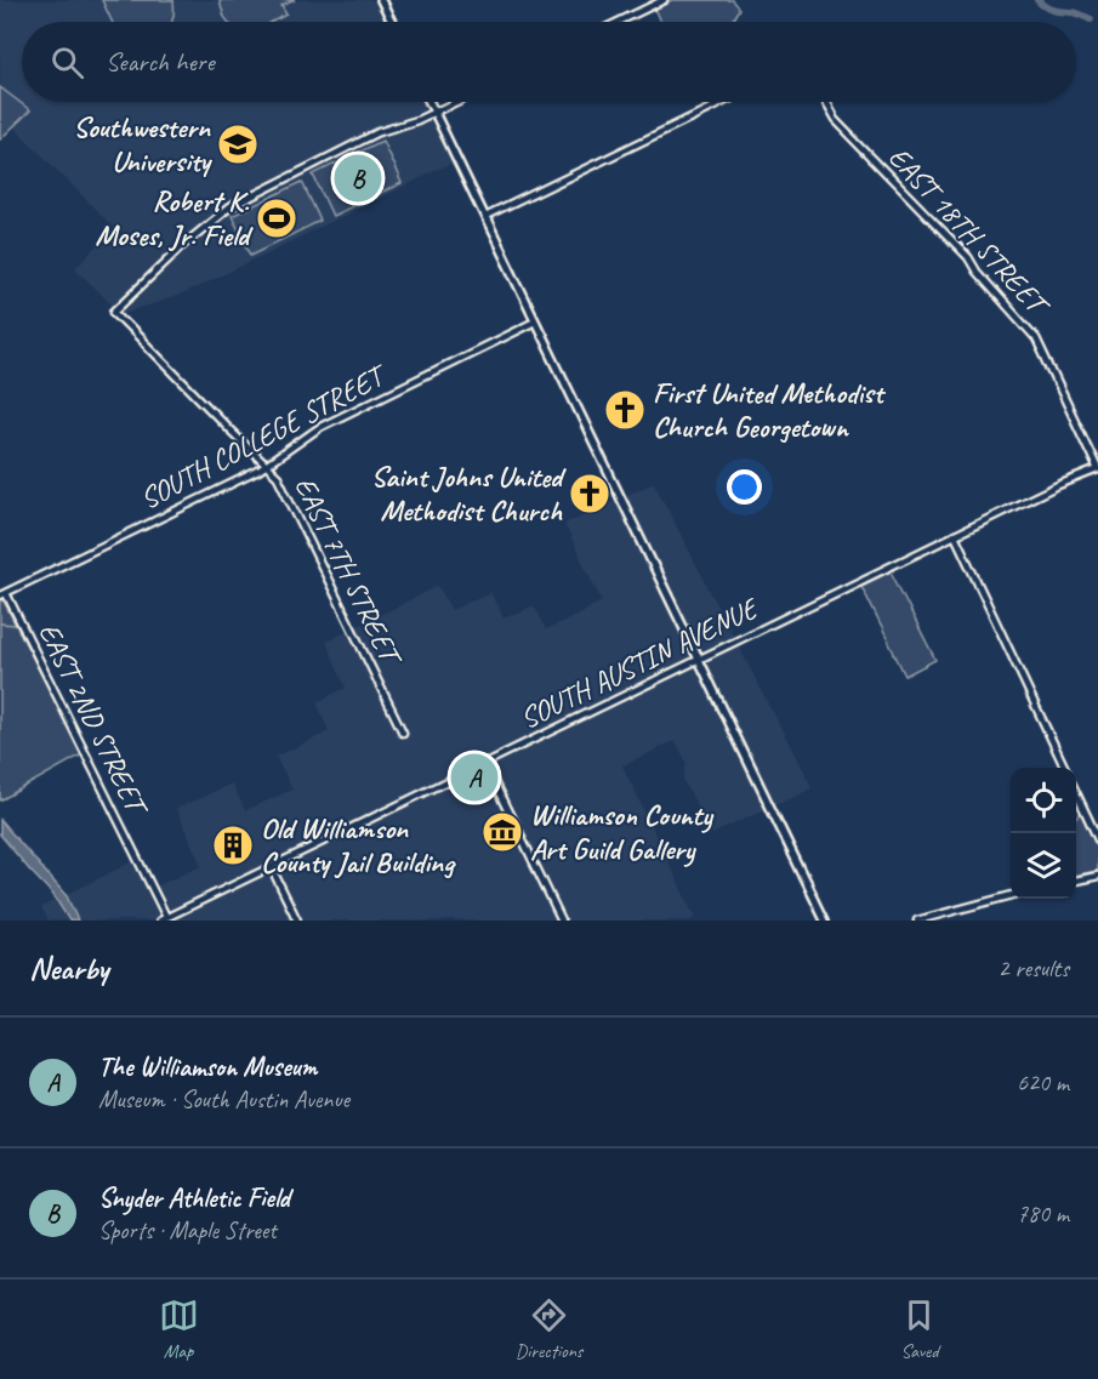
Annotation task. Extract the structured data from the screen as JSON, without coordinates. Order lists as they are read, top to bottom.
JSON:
{
  "streets": {
    "street": [
      "EAST 18TH STREET",
      "SOUTH COLLEGE STREET",
      "EAST 7TH STREET",
      "SOUTH AUSTIN AVENUE",
      "EAST 2ND STREET"
    ]
  },
  "crossings": [
    ["EAST 18TH STREET", "SOUTH AUSTIN AVENUE"],
    ["SOUTH COLLEGE STREET", "EAST 7TH STREET"],
    ["SOUTH COLLEGE STREET", "EAST 2ND STREET"],
    ["SOUTH AUSTIN AVENUE", "EAST 2ND STREET"]
  ],
  "places": {
    "school or university": ["Southwestern University"],
    "sports": ["Robert K. Moses, Jr. Field"],
    "church": ["First United Methodist Church Georgetown", "Saint Johns United Methodist Church"],
    "museum": ["Williamson County Art Guild Gallery"],
    "building": ["Old Williamson County Jail Building"]
  },
  "page": {
    "search": "Search here",
    "pins": ["B", "A"],
    "heading": ["Nearby", "2 results"],
    "list": [
      {
        "mark": "A",
        "name": "The Williamson Museum",
        "note": "Museum · South Austin Avenue",
        "value": "620 m"
      },
      {
        "mark": "B",
        "name": "Snyder Athletic Field",
        "note": "Sports · Maple Street",
        "value": "780 m"
      }
    ],
    "nav": ["Map", "Directions", "Saved"]
  }
}
